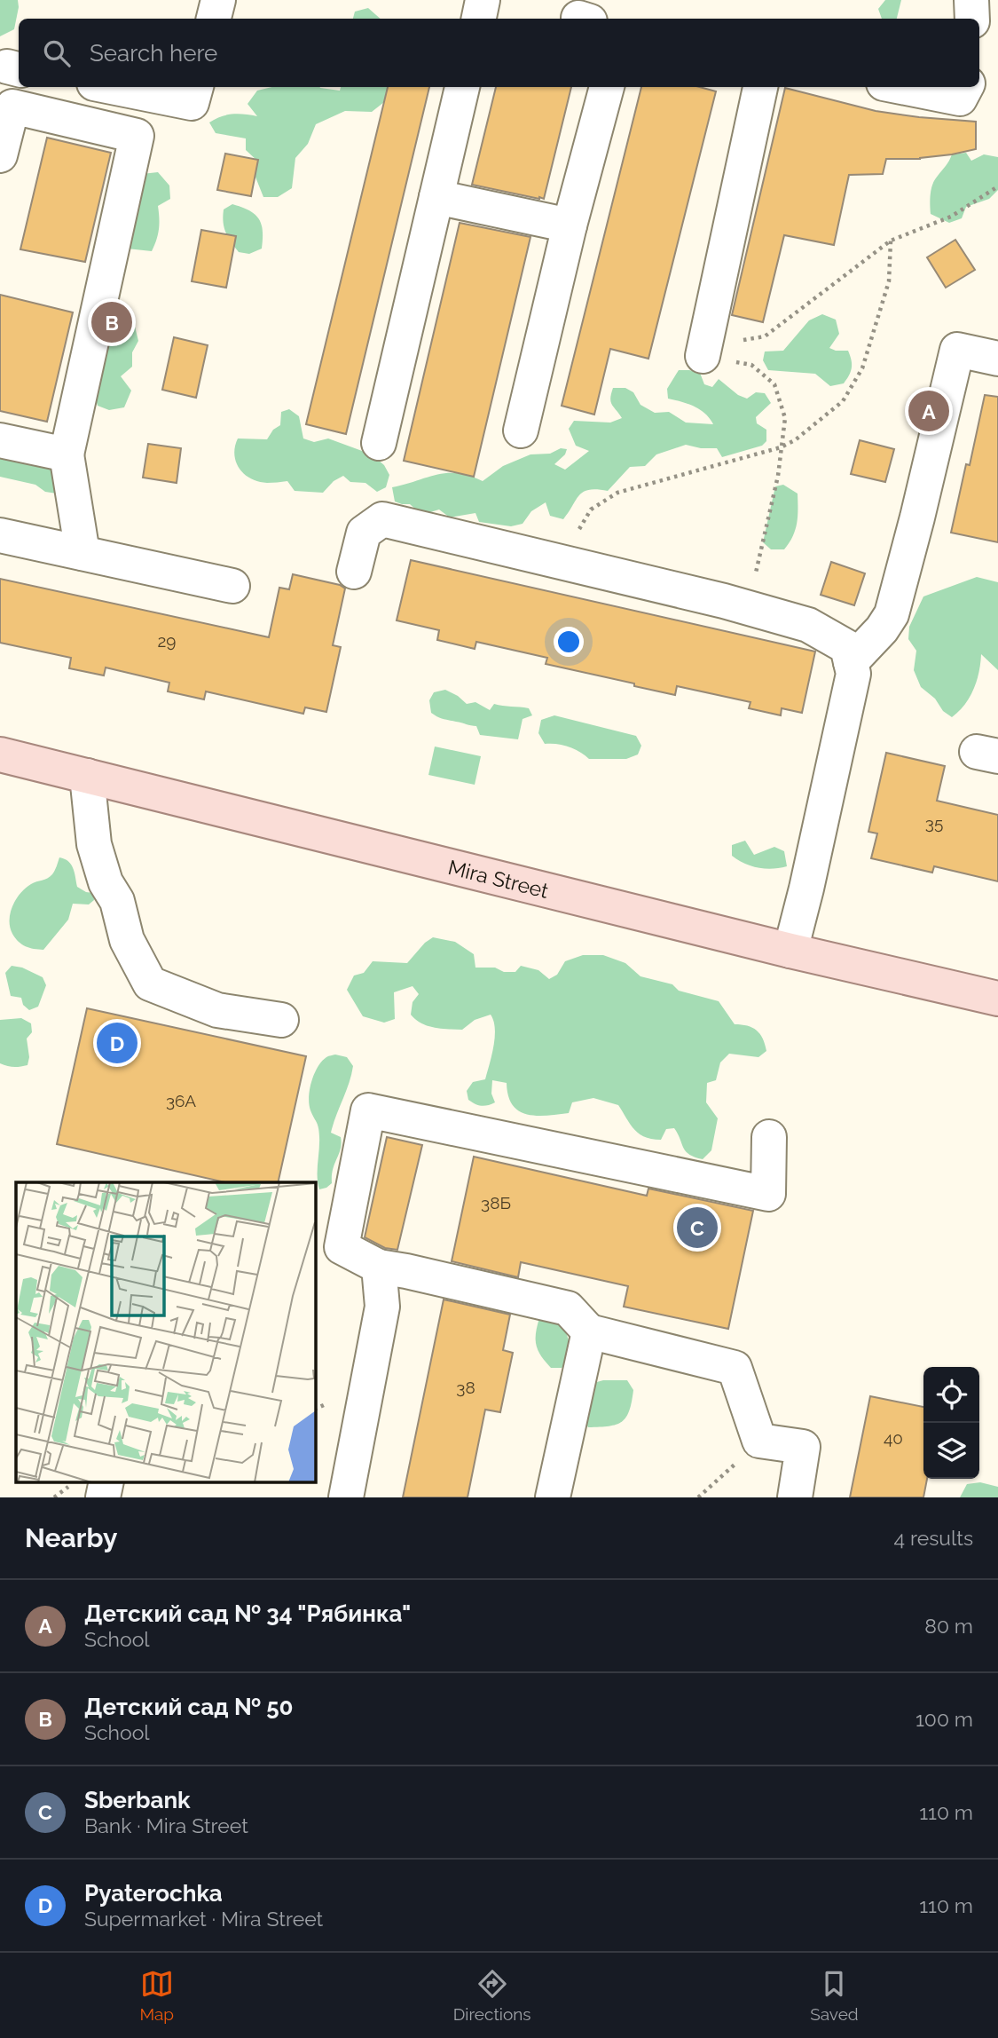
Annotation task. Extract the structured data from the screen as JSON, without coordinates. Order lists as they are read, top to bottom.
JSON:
{
  "streets": {
    "main road": ["Mira Street"]
  },
  "house_numbers": [
    "29",
    "35",
    "36А",
    "38Б",
    "38",
    "40"
  ],
  "page": {
    "search": "Search here",
    "pins": [
      "B",
      "A",
      "D",
      "C"
    ],
    "heading": ["Nearby", "4 results"],
    "list": [
      {
        "mark": "A",
        "name": "Детский сад № 34 \"Рябинка\"",
        "note": "School",
        "value": "80 m"
      },
      {
        "mark": "B",
        "name": "Детский сад № 50",
        "note": "School",
        "value": "100 m"
      },
      {
        "mark": "C",
        "name": "Sberbank",
        "note": "Bank · Mira Street",
        "value": "110 m"
      },
      {
        "mark": "D",
        "name": "Pyaterochka",
        "note": "Supermarket · Mira Street",
        "value": "110 m"
      }
    ],
    "nav": ["Map", "Directions", "Saved"]
  }
}
